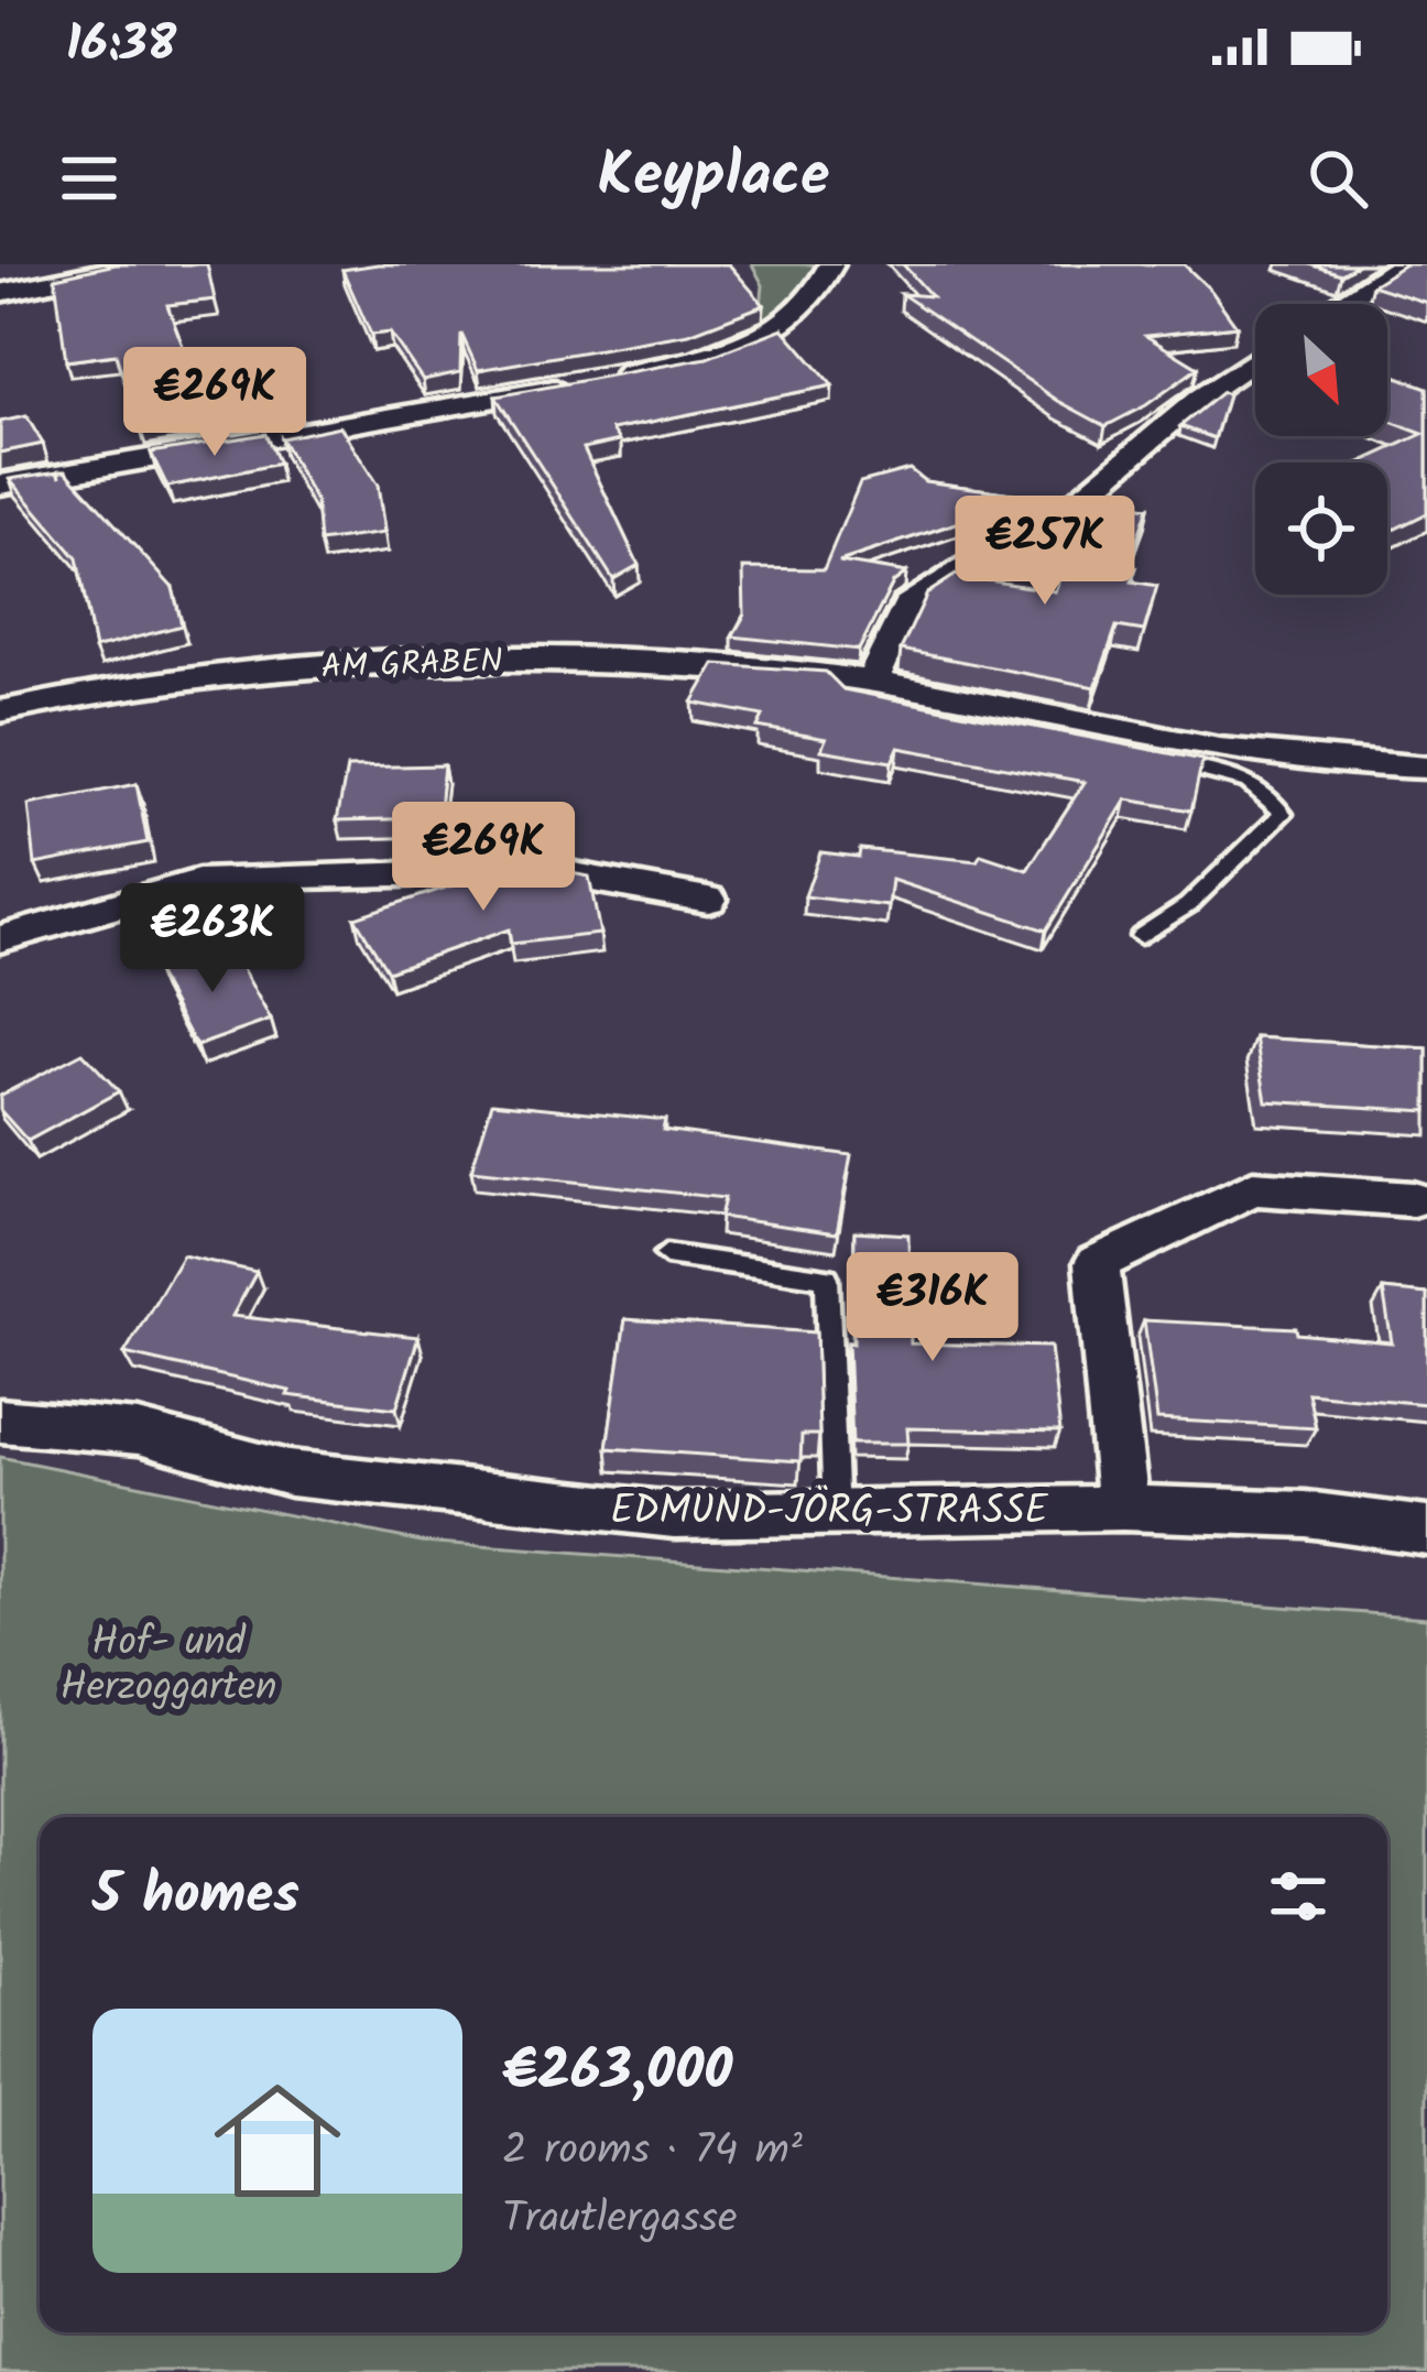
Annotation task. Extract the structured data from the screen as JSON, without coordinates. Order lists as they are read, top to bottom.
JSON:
{
  "streets": {
    "street": ["AM GRABEN", "EDMUND-JÖRG-STRASSE"]
  },
  "parks": ["Hof- und Herzoggarten"],
  "north": "bottom right",
  "page": {
    "status": "16:38",
    "header": "Keyplace",
    "price": [
      "€269K",
      "€257K",
      "€269K",
      "€263K",
      "€316K"
    ],
    "heading": "5 homes",
    "list": [
      {
        "name": "€263,000",
        "note": "2 rooms · 74 m² · Trautlergasse"
      }
    ]
  }
}
